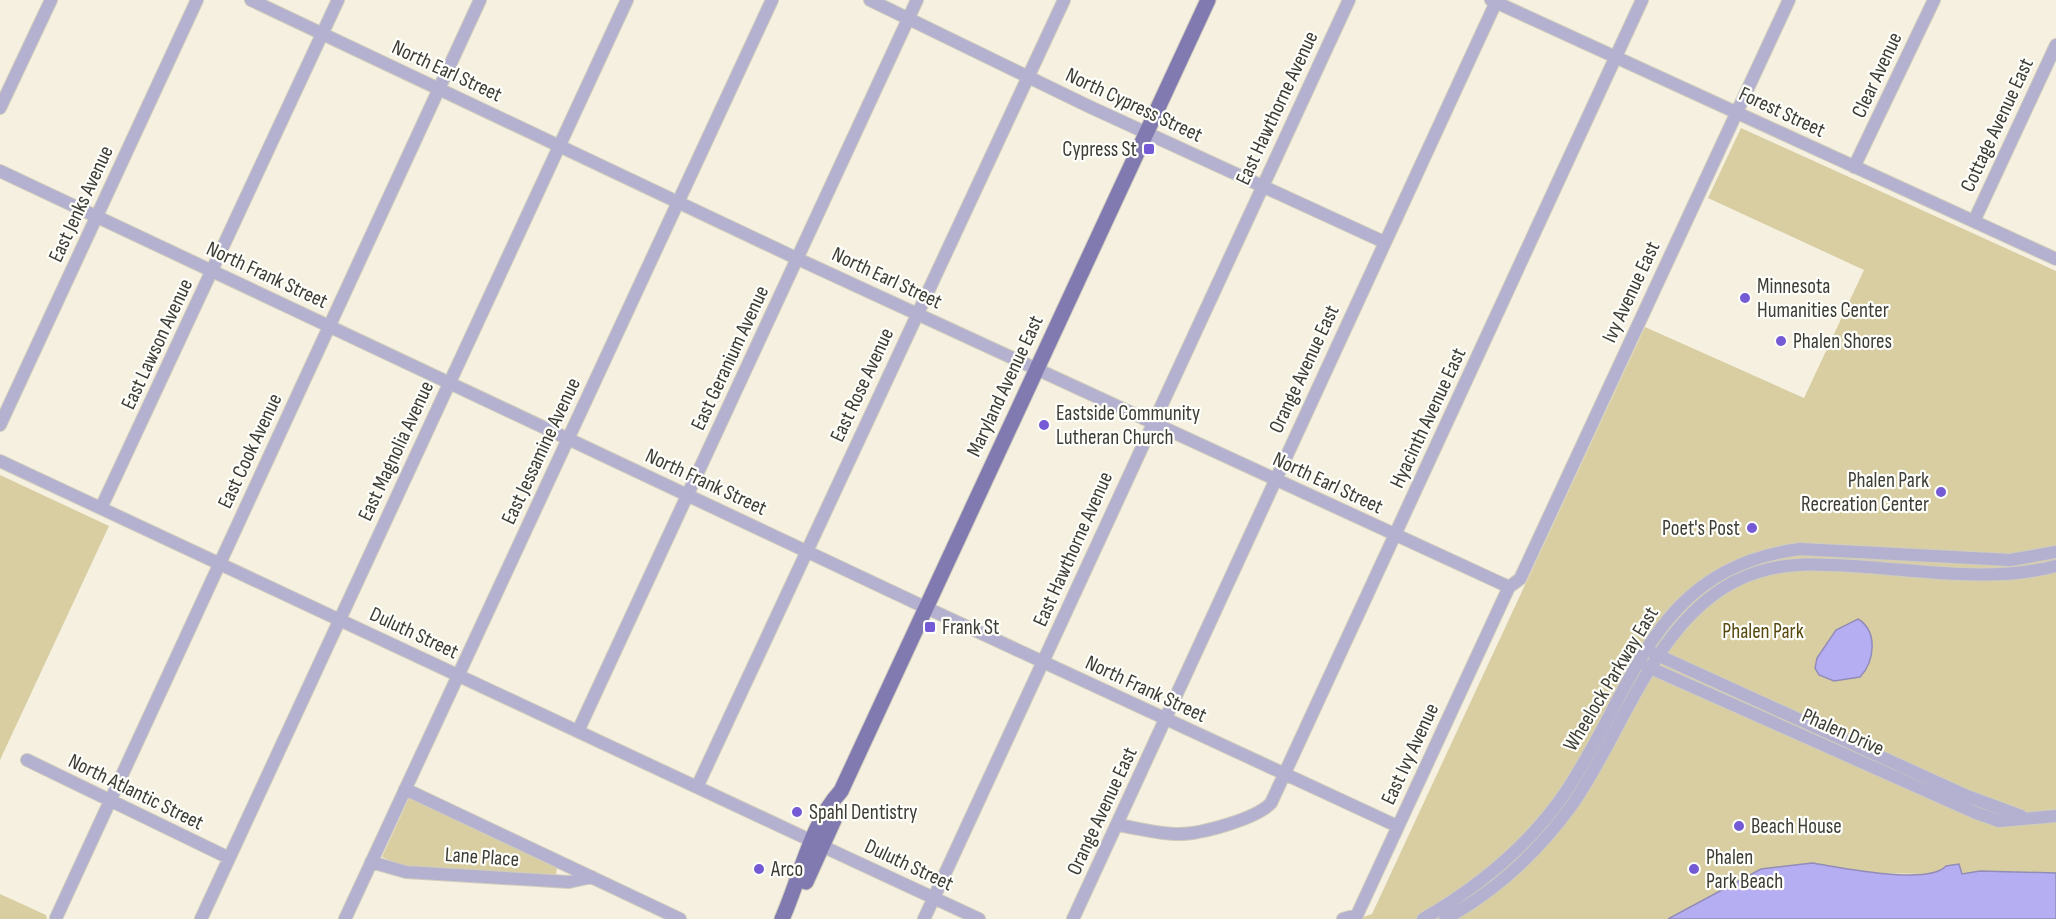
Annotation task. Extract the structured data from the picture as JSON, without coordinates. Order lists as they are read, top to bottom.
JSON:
{
  "streets": {
    "main road": ["Maryland Avenue East"],
    "street": [
      "North Earl Street",
      "Clear Avenue",
      "North Cypress Street",
      "East Hawthorne Avenue",
      "Forest Street",
      "Cottage Avenue East",
      "East Jenks Avenue",
      "North Frank Street",
      "Ivy Avenue East",
      "East Lawson Avenue",
      "East Geranium Avenue",
      "Orange Avenue East",
      "East Rose Avenue",
      "Hyacinth Avenue East",
      "East Cook Avenue",
      "East Magnolia Avenue",
      "East Jessamine Avenue",
      "Duluth Street",
      "Wheelock Parkway East",
      "Phalen Drive",
      "East Ivy Avenue",
      "North Atlantic Street",
      "Lane Place"
    ]
  },
  "crossings": [
    ["North Earl Street", "East Hawthorne Avenue"],
    ["North Earl Street", "Ivy Avenue East"],
    ["North Earl Street", "East Lawson Avenue"],
    ["North Earl Street", "East Geranium Avenue"],
    ["North Earl Street", "Orange Avenue East"],
    ["North Earl Street", "East Rose Avenue"],
    ["North Earl Street", "Maryland Avenue East"],
    ["North Earl Street", "Hyacinth Avenue East"],
    ["North Earl Street", "East Cook Avenue"],
    ["North Earl Street", "East Magnolia Avenue"],
    ["North Earl Street", "East Jessamine Avenue"],
    ["North Earl Street", "East Ivy Avenue"],
    ["Clear Avenue", "Forest Street"],
    ["North Cypress Street", "East Hawthorne Avenue"],
    ["North Cypress Street", "East Geranium Avenue"],
    ["North Cypress Street", "Orange Avenue East"],
    ["North Cypress Street", "East Rose Avenue"],
    ["North Cypress Street", "Maryland Avenue East"],
    ["East Hawthorne Avenue", "North Frank Street"],
    ["East Hawthorne Avenue", "Duluth Street"],
    ["Forest Street", "Cottage Avenue East"],
    ["Forest Street", "Ivy Avenue East"],
    ["Forest Street", "Orange Avenue East"],
    ["Forest Street", "Hyacinth Avenue East"],
    ["East Jenks Avenue", "North Frank Street"],
    ["North Frank Street", "East Lawson Avenue"],
    ["North Frank Street", "East Geranium Avenue"],
    ["North Frank Street", "Orange Avenue East"],
    ["North Frank Street", "East Rose Avenue"],
    ["North Frank Street", "Maryland Avenue East"],
    ["North Frank Street", "Hyacinth Avenue East"],
    ["North Frank Street", "East Cook Avenue"],
    ["North Frank Street", "East Magnolia Avenue"],
    ["North Frank Street", "East Jessamine Avenue"],
    ["North Frank Street", "East Ivy Avenue"],
    ["Ivy Avenue East", "East Ivy Avenue"],
    ["East Lawson Avenue", "Duluth Street"],
    ["East Geranium Avenue", "Duluth Street"],
    ["Orange Avenue East", "Hyacinth Avenue East"],
    ["East Rose Avenue", "Duluth Street"],
    ["Maryland Avenue East", "Duluth Street"],
    ["East Cook Avenue", "Duluth Street"],
    ["East Cook Avenue", "North Atlantic Street"],
    ["East Magnolia Avenue", "Duluth Street"],
    ["East Magnolia Avenue", "North Atlantic Street"],
    ["East Jessamine Avenue", "Duluth Street"],
    ["East Jessamine Avenue", "Lane Place"],
    ["Wheelock Parkway East", "Phalen Drive"]
  ],
  "parks": ["Phalen Park"],
  "places": {
    "transit": ["Cypress St", "Frank St"],
    "other": [
      "Minnesota Humanities Center",
      "Phalen Shores",
      "Eastside Community Lutheran Church",
      "Phalen Park Recreation Center",
      "Poet's Post",
      "Spahl Dentistry",
      "Beach House",
      "Arco",
      "Phalen Park Beach"
    ]
  }
}
